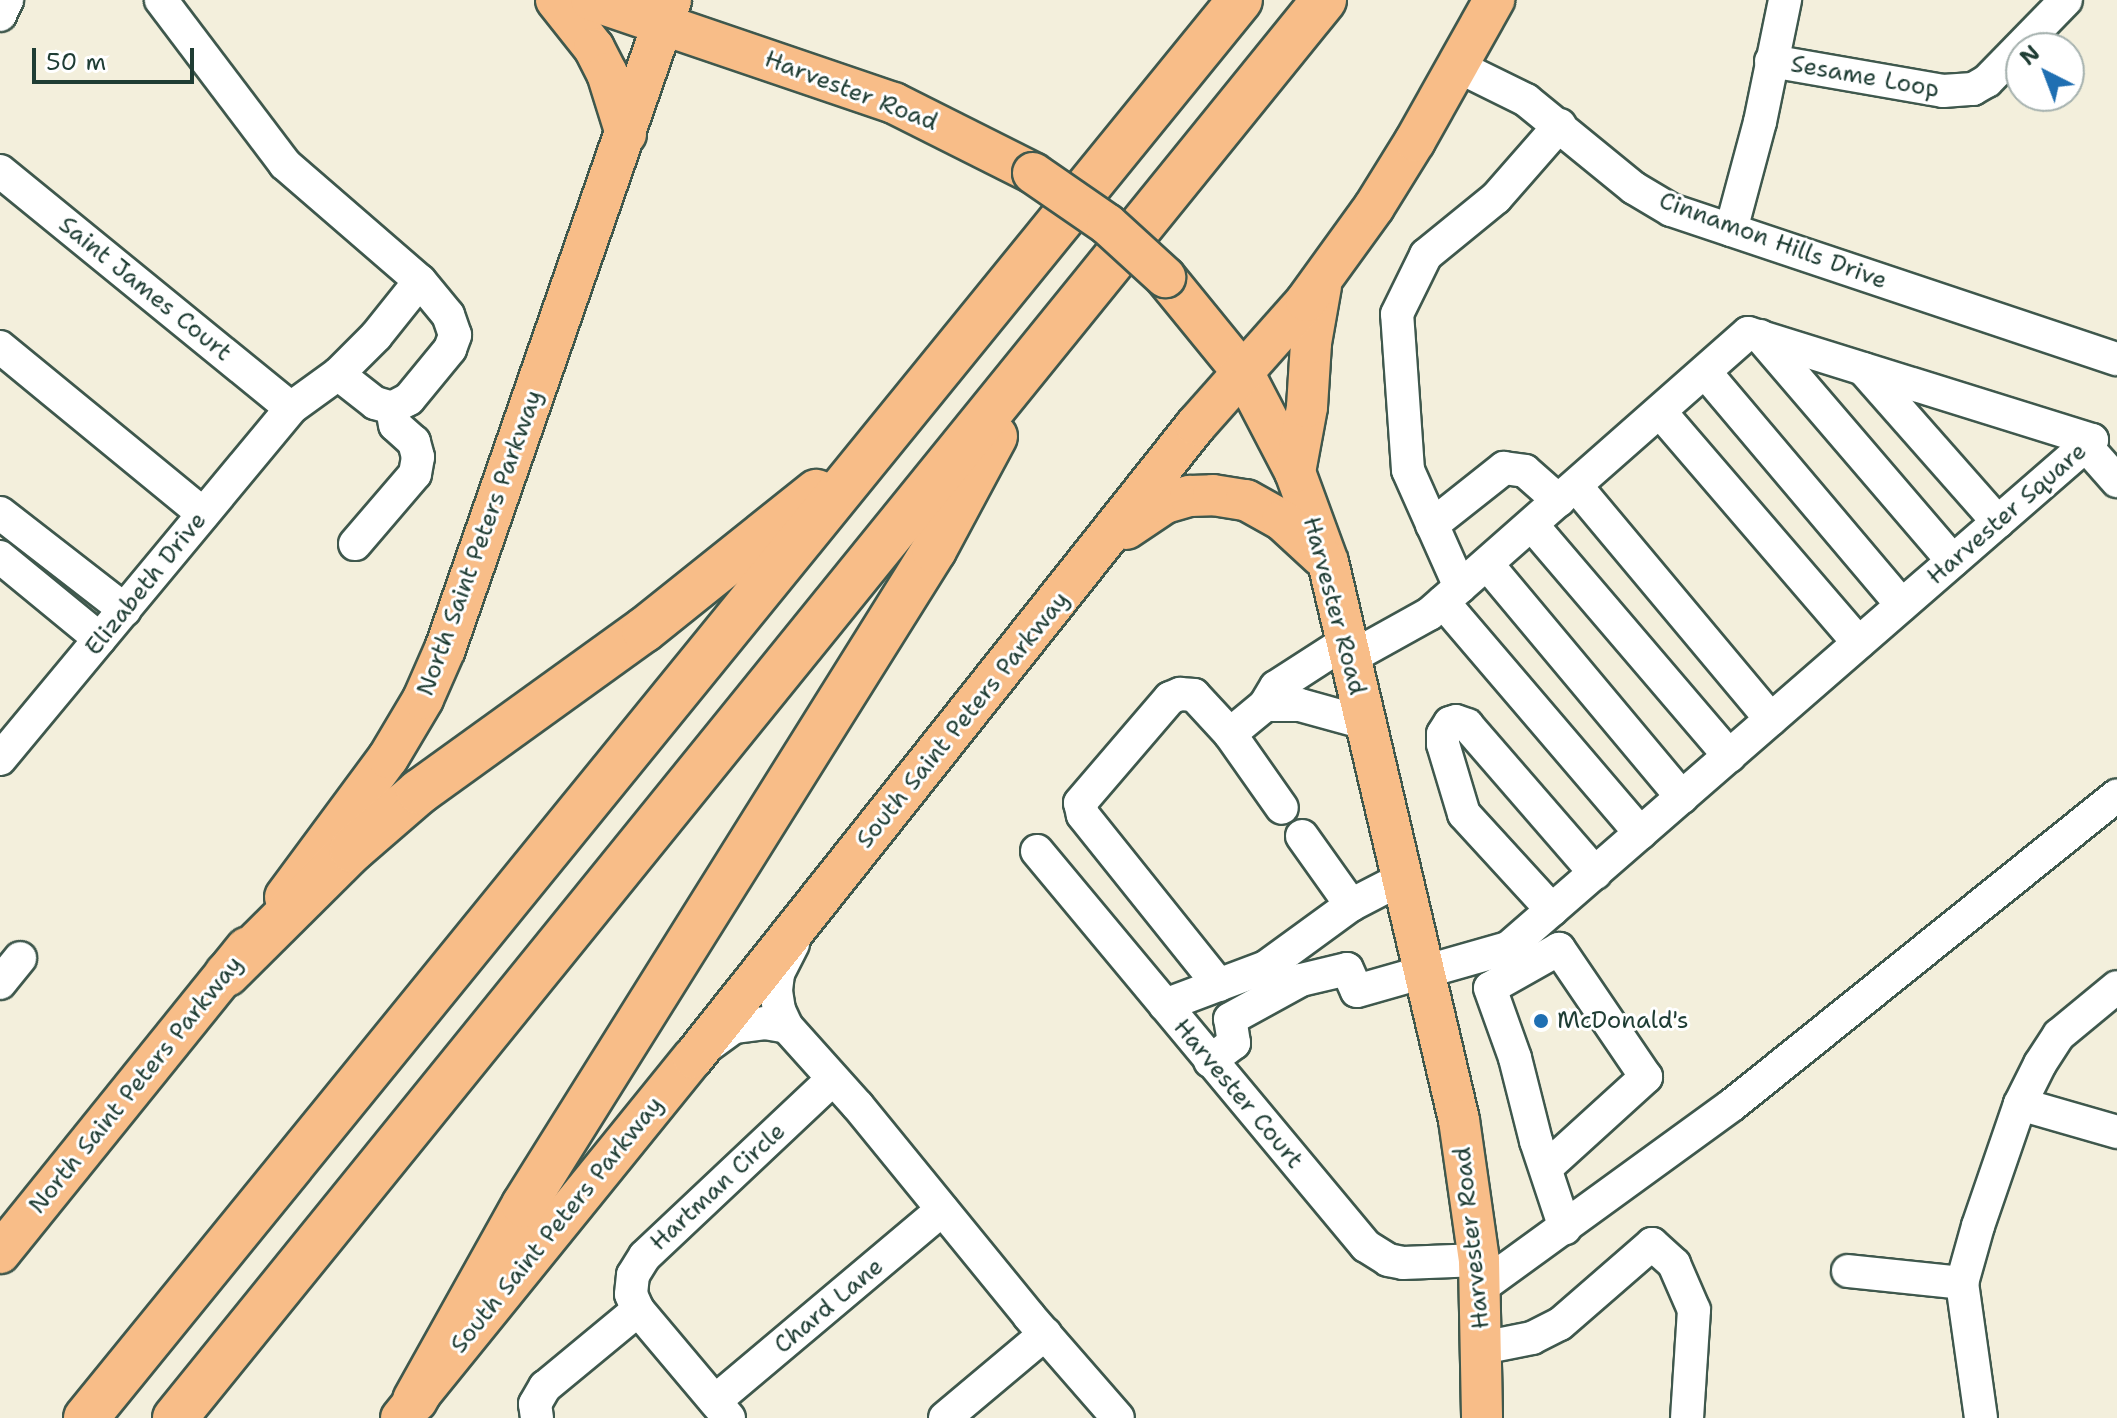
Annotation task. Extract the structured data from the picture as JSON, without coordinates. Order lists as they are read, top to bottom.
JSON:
{
  "streets": {
    "main road": ["Harvester Road", "North Saint Peters Parkway", "South Saint Peters Parkway"],
    "street": [
      "Sesame Loop",
      "Cinnamon Hills Drive",
      "Saint James Court",
      "Harvester Square",
      "Elizabeth Drive",
      "Harvester Court",
      "Hartman Circle",
      "Chard Lane"
    ]
  },
  "crossings": [
    ["Harvester Road", "Harvester Square"],
    ["Harvester Road", "North Saint Peters Parkway"],
    ["Harvester Road", "South Saint Peters Parkway"],
    ["Harvester Road", "Harvester Court"],
    ["Cinnamon Hills Drive", "South Saint Peters Parkway"],
    ["Saint James Court", "Elizabeth Drive"],
    ["Harvester Square", "Harvester Court"]
  ],
  "places": ["McDonald's"],
  "scale_bar": "50 m",
  "north": "top left"
}
